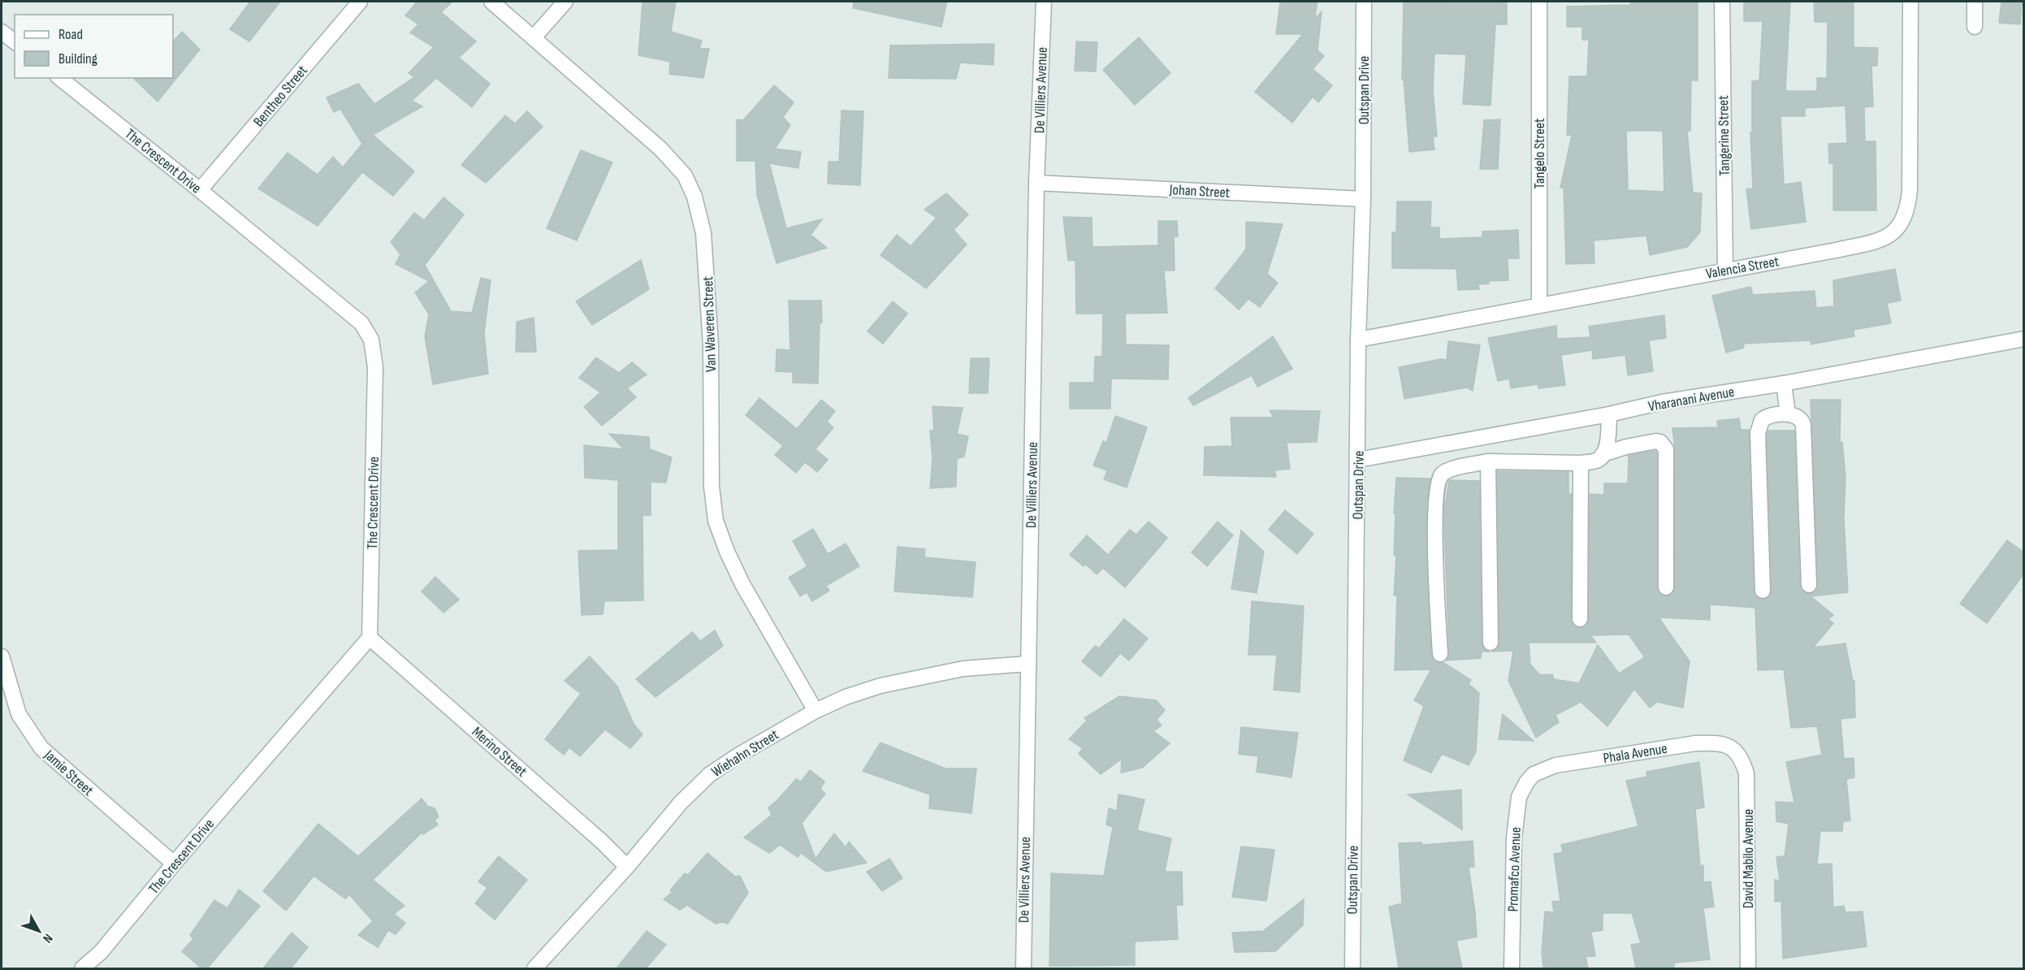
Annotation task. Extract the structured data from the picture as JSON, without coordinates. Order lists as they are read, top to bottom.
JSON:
{
  "streets": {
    "street": [
      "De Villiers Avenue",
      "Outspan Drive",
      "Bentheo Street",
      "Tangerine Street",
      "Tangelo Street",
      "The Crescent Drive",
      "Johan Street",
      "Valencia Street",
      "Van Waveren Street",
      "Vharanani Avenue",
      "Merino Street",
      "Wiehahn Street",
      "Phala Avenue",
      "Jamie Street",
      "David Mabilo Avenue",
      "Promafco Avenue"
    ]
  },
  "crossings": [
    ["De Villiers Avenue", "Johan Street"],
    ["De Villiers Avenue", "Wiehahn Street"],
    ["Outspan Drive", "Johan Street"],
    ["Outspan Drive", "Valencia Street"],
    ["Outspan Drive", "Vharanani Avenue"],
    ["Bentheo Street", "The Crescent Drive"],
    ["Tangerine Street", "Valencia Street"],
    ["Tangelo Street", "Valencia Street"],
    ["The Crescent Drive", "Merino Street"],
    ["The Crescent Drive", "Jamie Street"],
    ["Van Waveren Street", "Wiehahn Street"],
    ["Merino Street", "Wiehahn Street"],
    ["Phala Avenue", "David Mabilo Avenue"],
    ["Phala Avenue", "Promafco Avenue"]
  ],
  "legend": ["Road", "Building"],
  "north": "bottom right"
}
